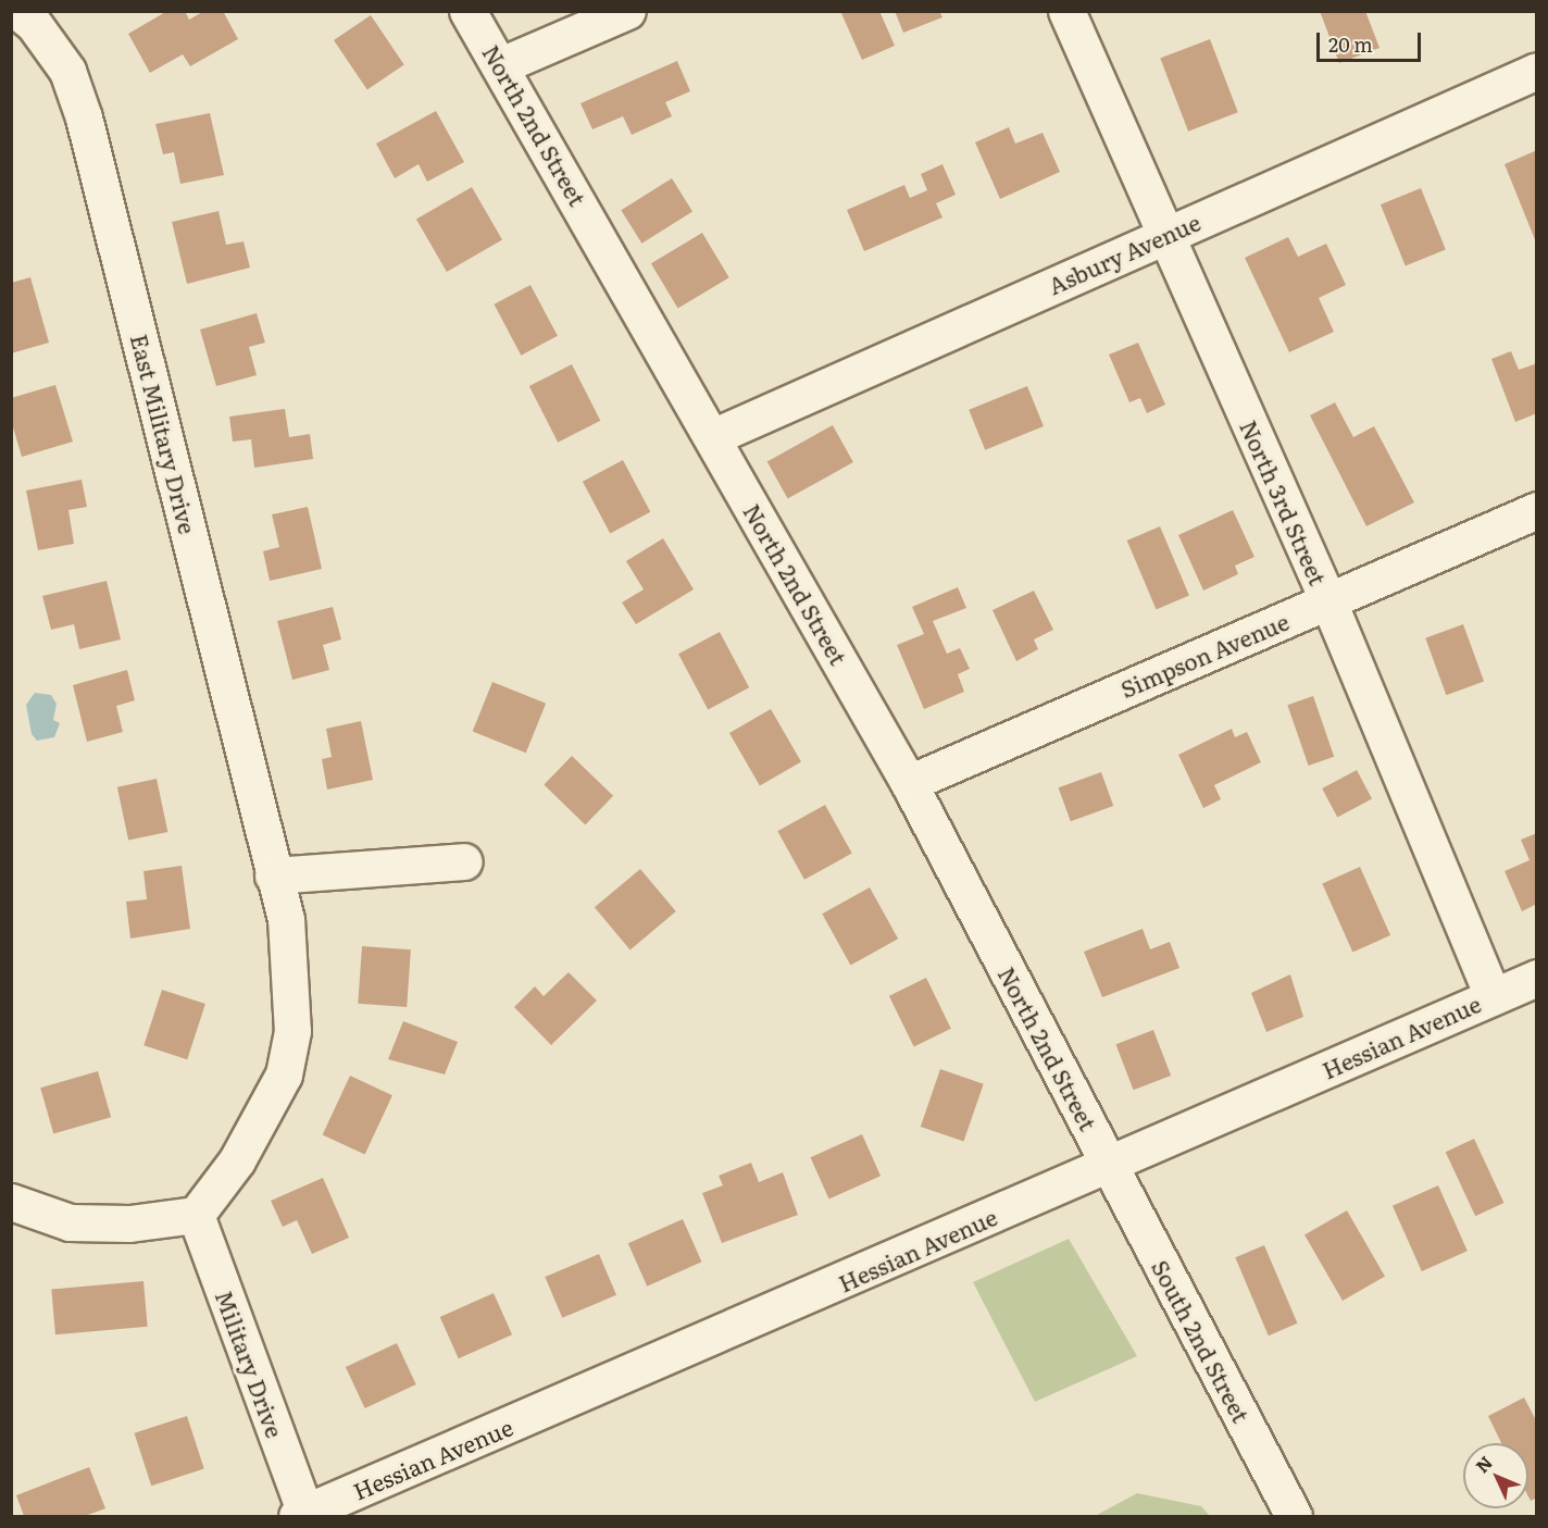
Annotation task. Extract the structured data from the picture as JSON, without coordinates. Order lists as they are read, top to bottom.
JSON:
{
  "streets": {
    "street": [
      "North 2nd Street",
      "Asbury Avenue",
      "East Military Drive",
      "North 3rd Street",
      "Simpson Avenue",
      "Hessian Avenue",
      "South 2nd Street",
      "Military Drive"
    ]
  },
  "crossings": [
    ["North 2nd Street", "Asbury Avenue"],
    ["North 2nd Street", "Simpson Avenue"],
    ["North 2nd Street", "Hessian Avenue"],
    ["North 2nd Street", "South 2nd Street"],
    ["Asbury Avenue", "North 3rd Street"],
    ["East Military Drive", "Military Drive"],
    ["North 3rd Street", "Simpson Avenue"],
    ["North 3rd Street", "Hessian Avenue"],
    ["Hessian Avenue", "South 2nd Street"],
    ["Hessian Avenue", "Military Drive"]
  ],
  "scale_bar": "20 m",
  "north": "top left"
}
